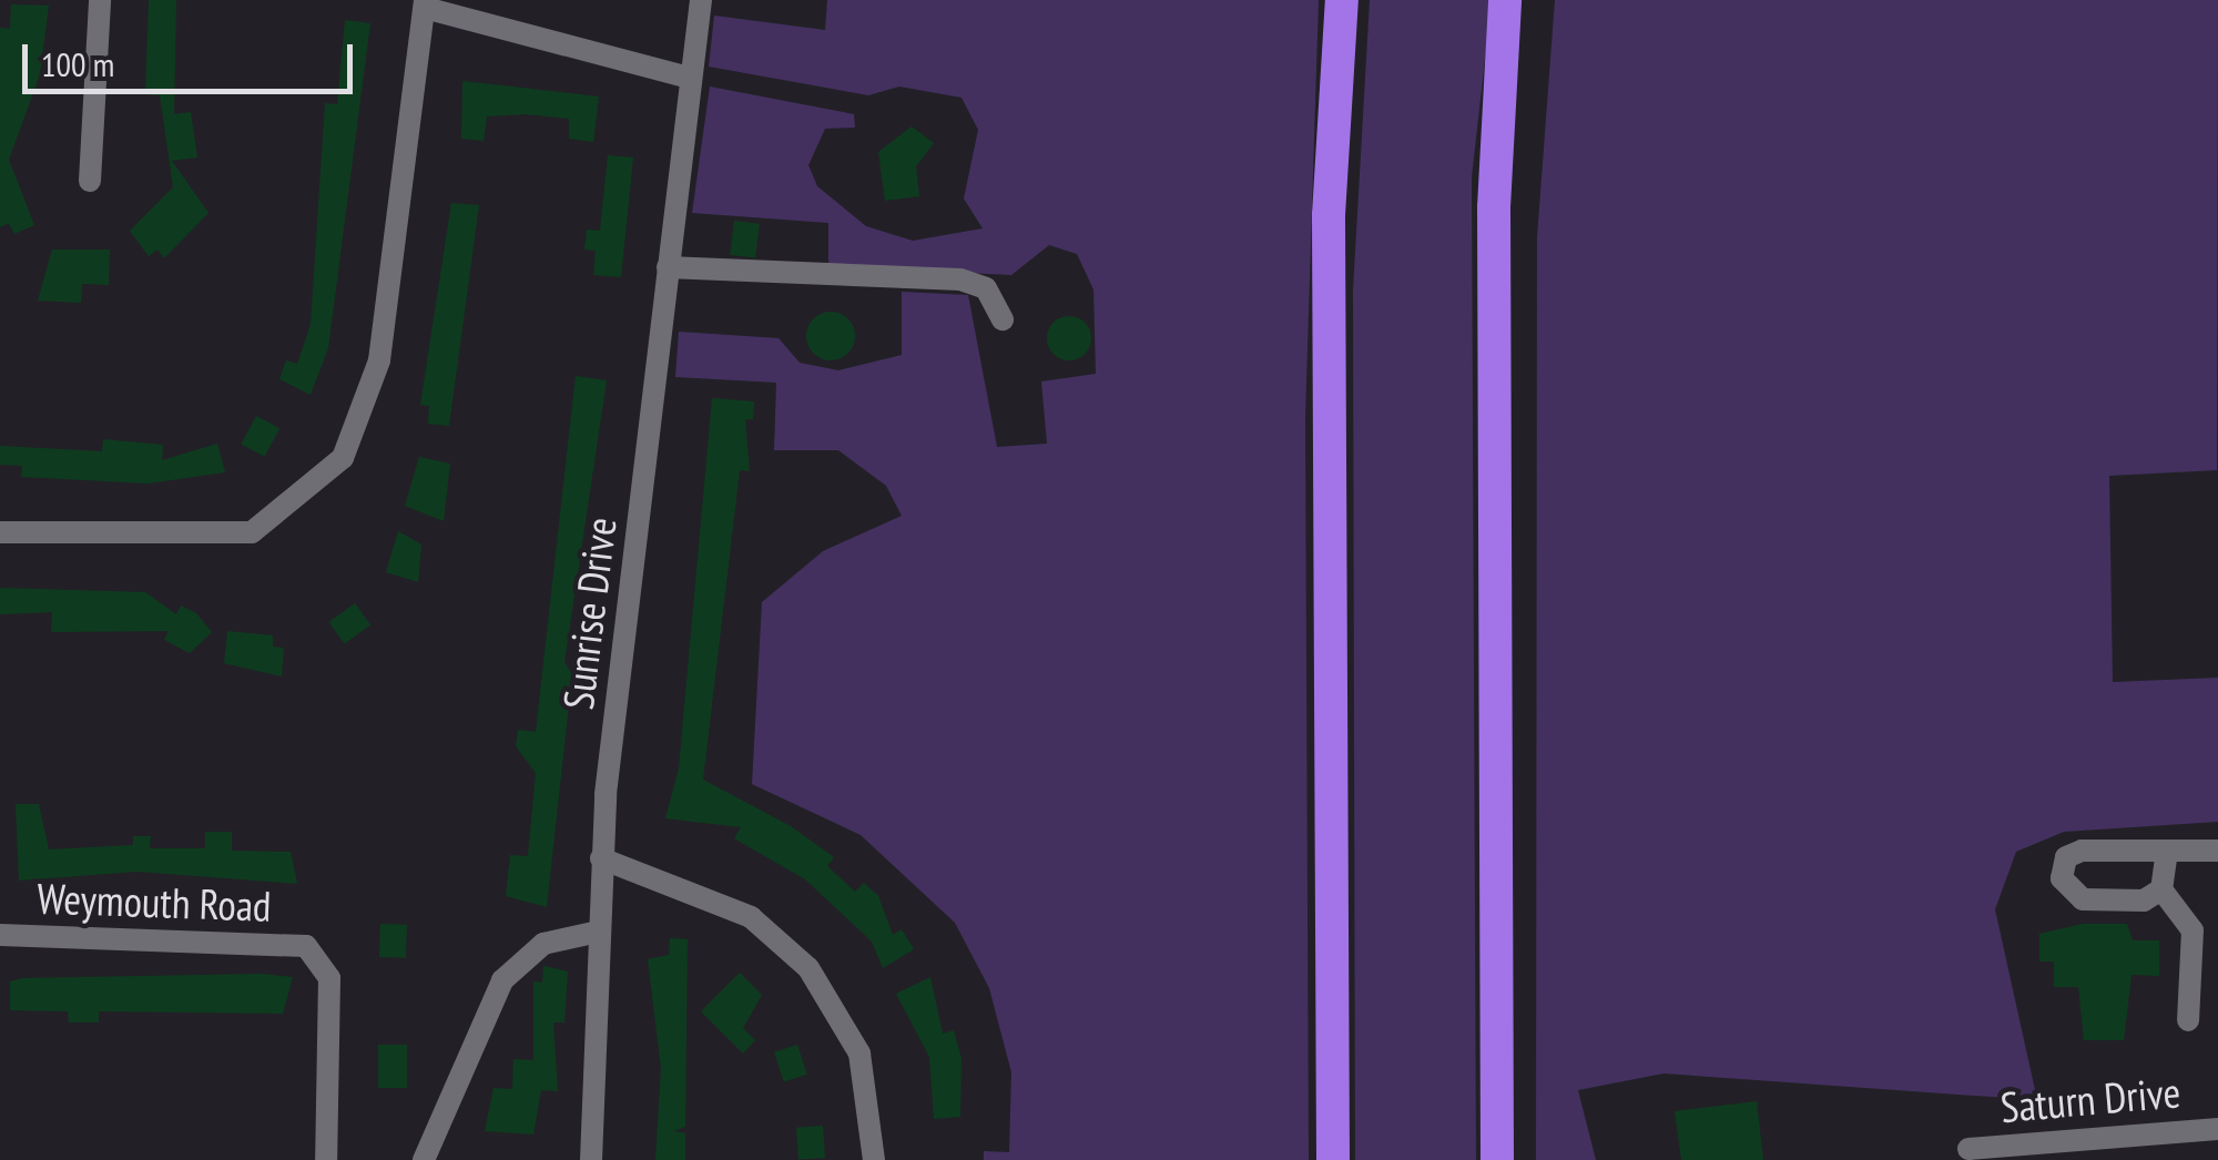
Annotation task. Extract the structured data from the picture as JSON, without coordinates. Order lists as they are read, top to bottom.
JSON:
{
  "streets": {
    "street": ["Sunrise Drive", "Weymouth Road", "Saturn Drive"]
  },
  "scale_bar": "100 m"
}
